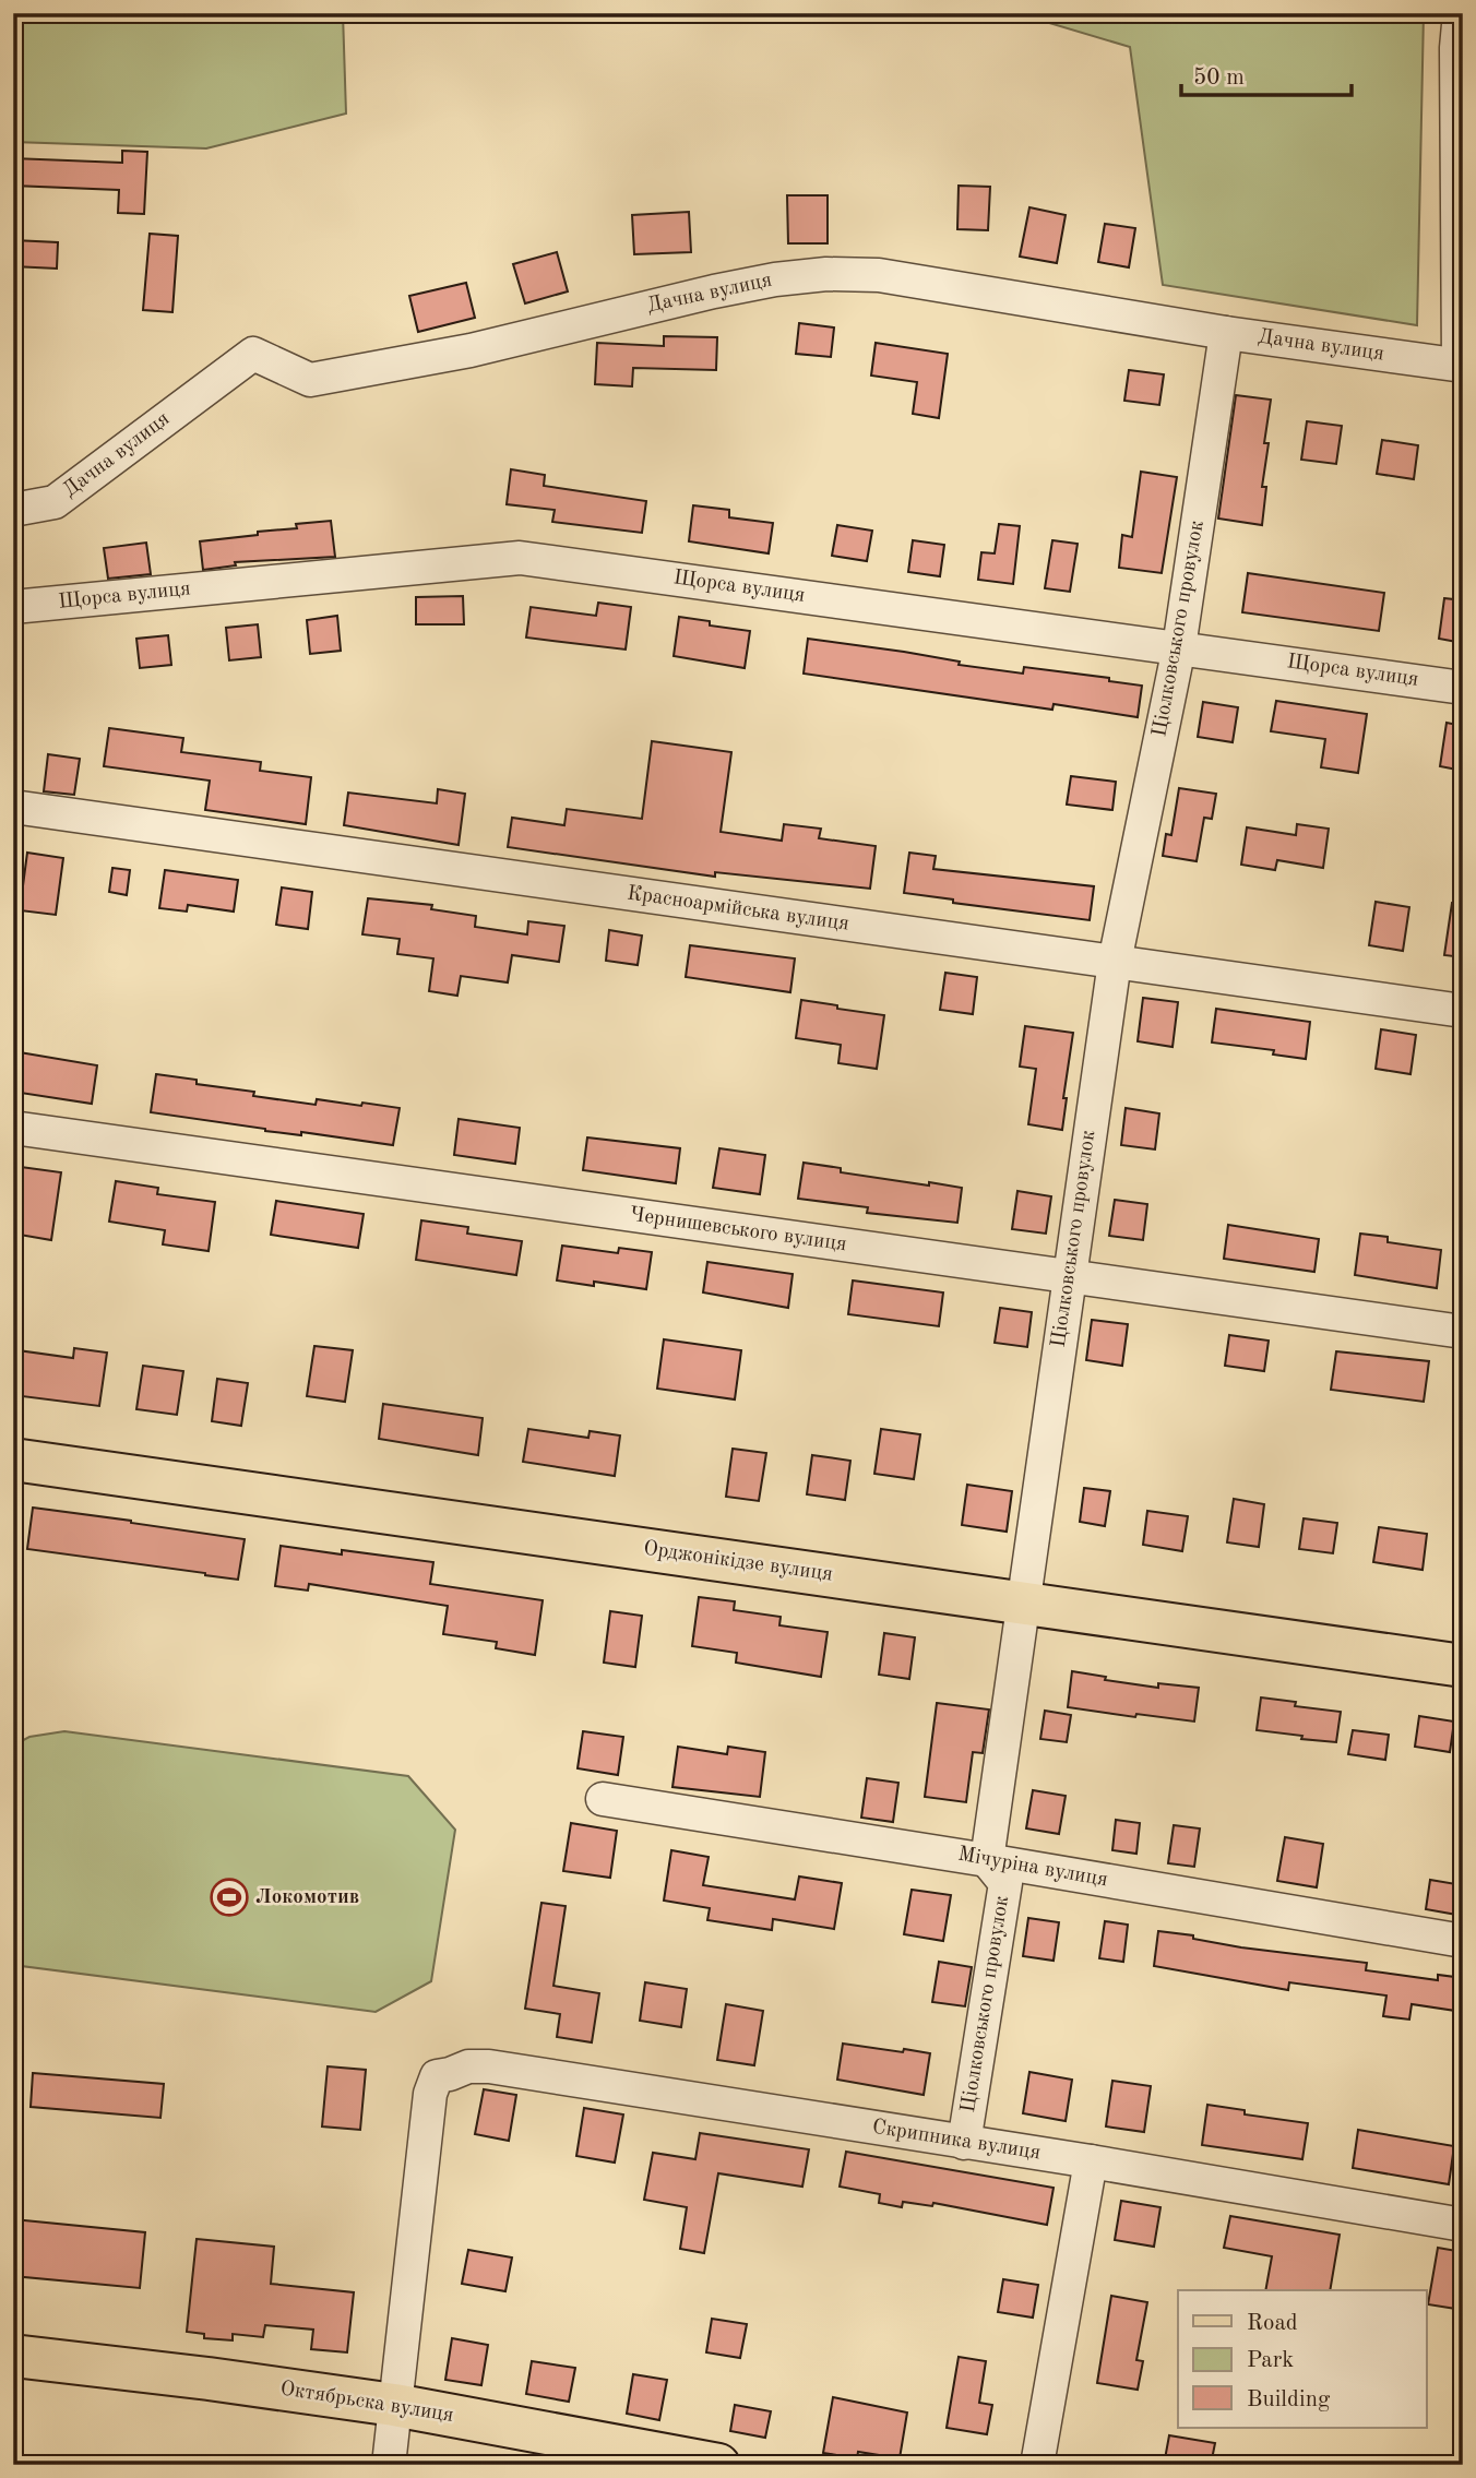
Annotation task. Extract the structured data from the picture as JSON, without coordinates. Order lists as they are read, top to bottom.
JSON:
{
  "streets": {
    "main road": ["Орджонікідзе вулиця", "Октябрьска вулиця"],
    "street": [
      "Дачна вулиця",
      "Щорса вулиця",
      "Ціолковського провулок",
      "Красноармійська вулиця",
      "Чернишевського вулиця",
      "Мічуріна вулиця",
      "Скрипника вулиця"
    ]
  },
  "crossings": [
    ["Дачна вулиця", "Ціолковського провулок"],
    ["Щорса вулиця", "Ціолковського провулок"],
    ["Ціолковського провулок", "Красноармійська вулиця"],
    ["Ціолковського провулок", "Чернишевського вулиця"],
    ["Ціолковського провулок", "Орджонікідзе вулиця"],
    ["Ціолковського провулок", "Мічуріна вулиця"],
    ["Ціолковського провулок", "Скрипника вулиця"],
    ["Скрипника вулиця", "Октябрьска вулиця"]
  ],
  "places": {
    "sports": ["Локомотив"]
  },
  "legend": ["Road", "Park", "Building"],
  "scale_bar": "50 m"
}
